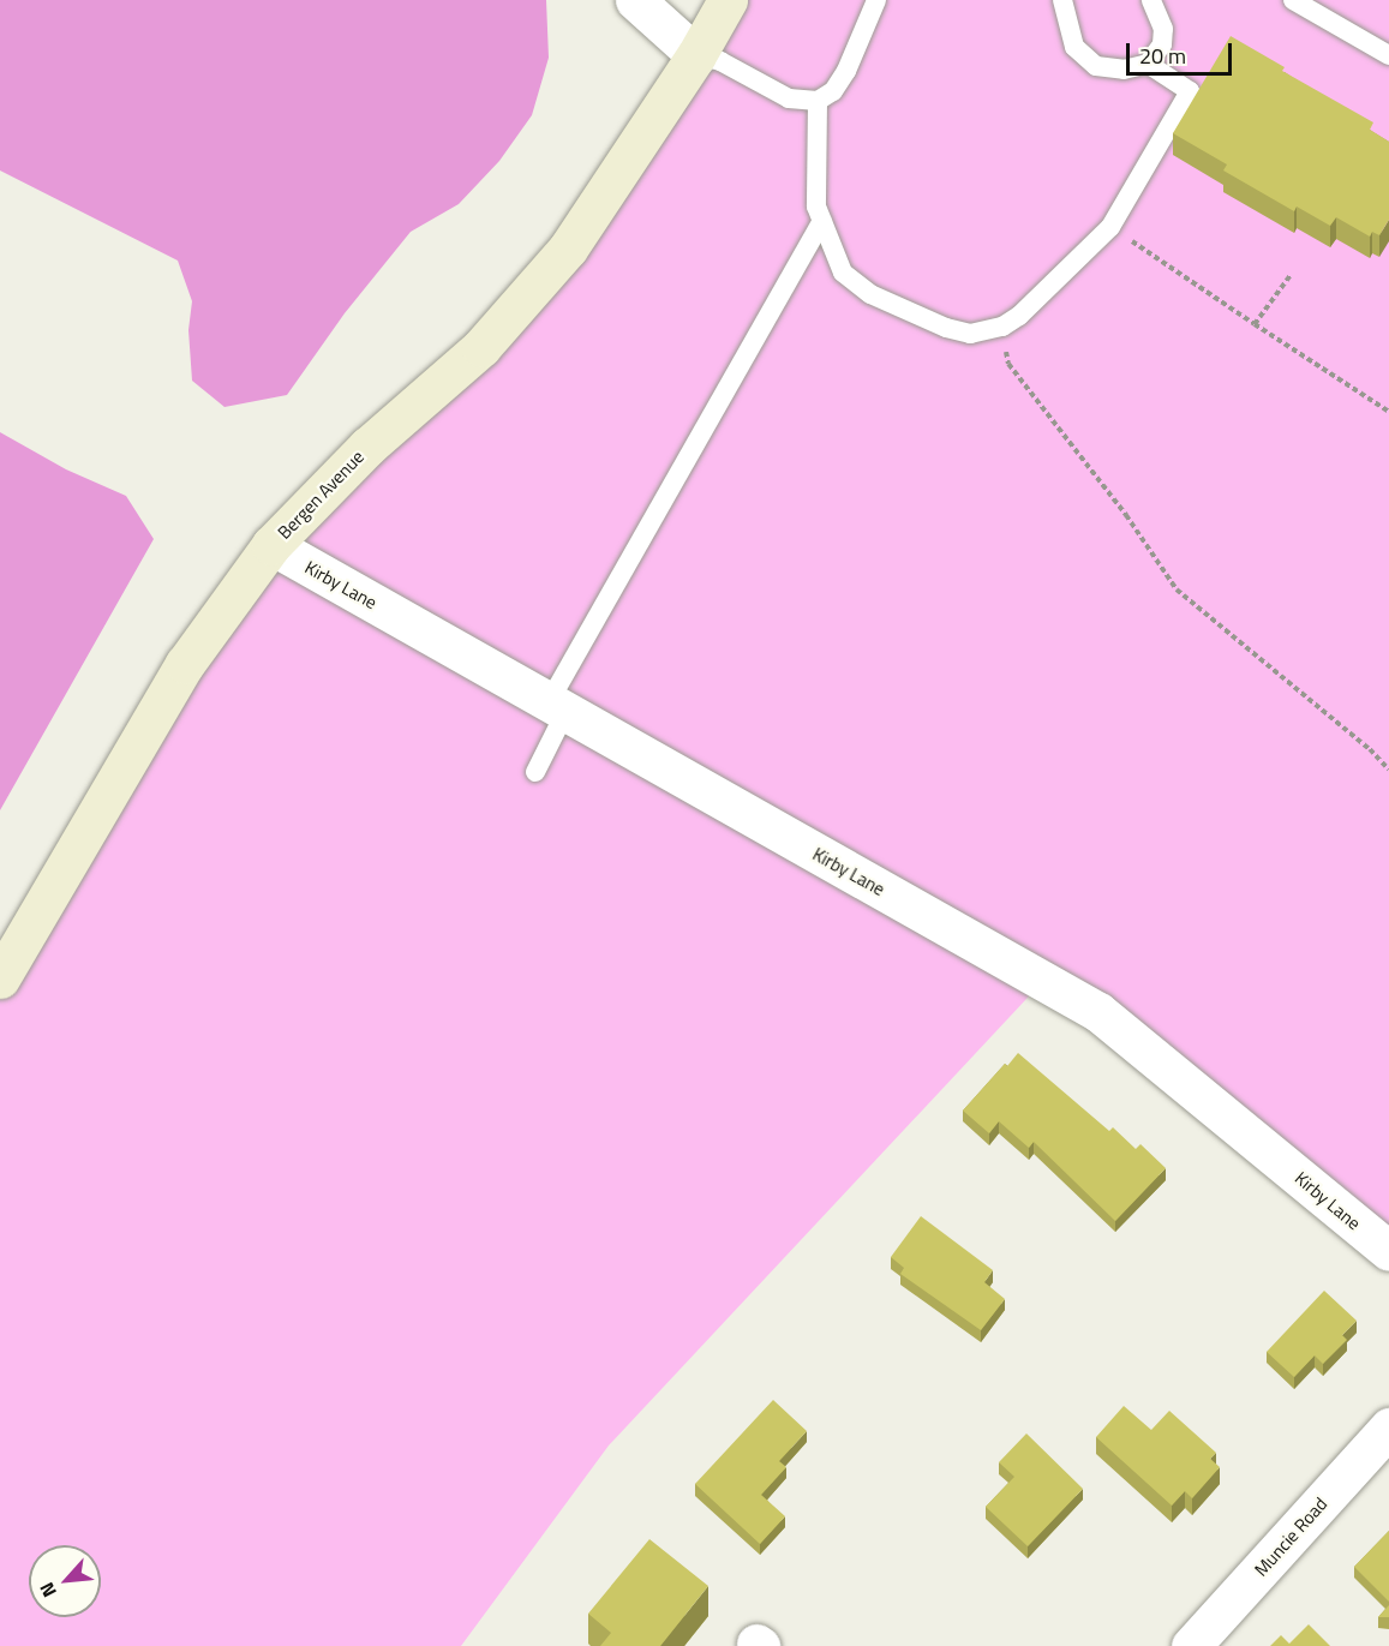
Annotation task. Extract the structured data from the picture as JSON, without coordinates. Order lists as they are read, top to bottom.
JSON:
{
  "streets": {
    "main road": ["Bergen Avenue"],
    "street": ["Kirby Lane", "Muncie Road"]
  },
  "crossings": [
    ["Bergen Avenue", "Kirby Lane"]
  ],
  "scale_bar": "20 m",
  "north": "bottom left"
}
